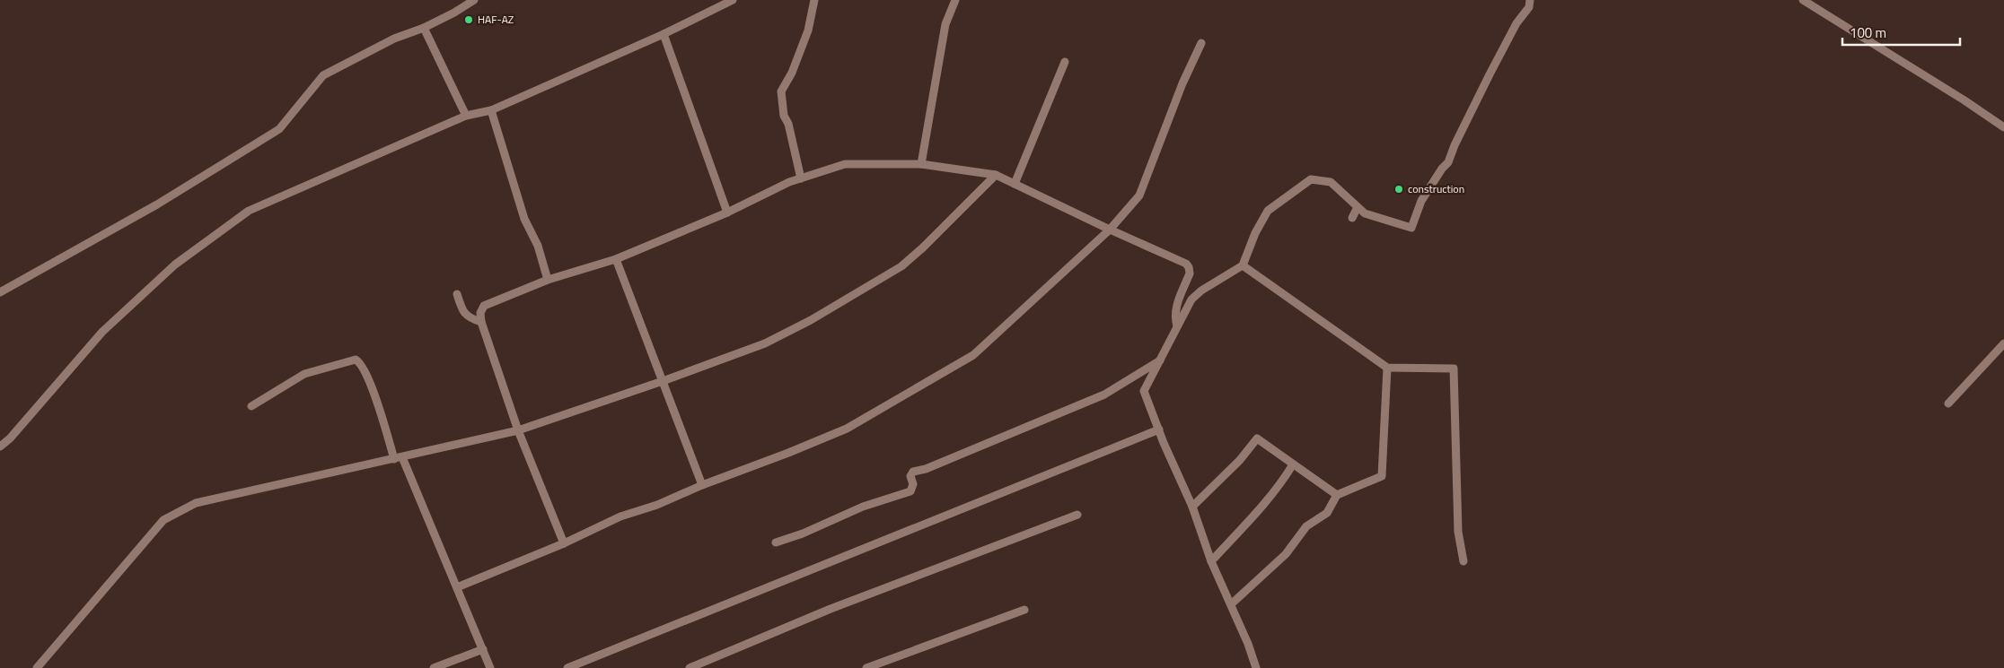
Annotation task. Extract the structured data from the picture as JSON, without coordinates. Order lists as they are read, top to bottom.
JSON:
{
  "places": ["HAF-AZ", "construction"],
  "scale_bar": "100 m"
}
